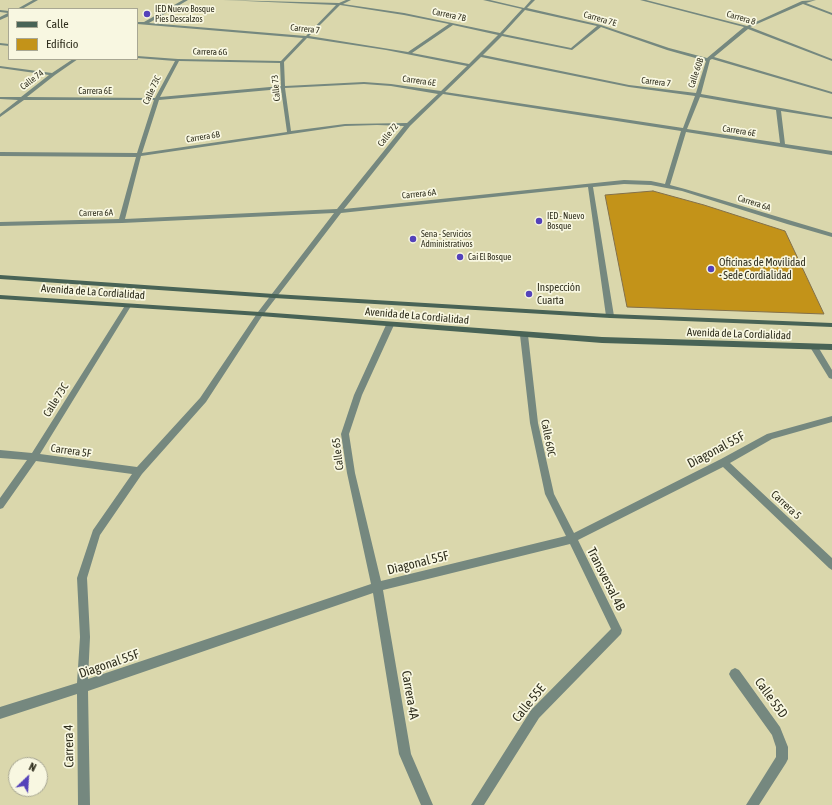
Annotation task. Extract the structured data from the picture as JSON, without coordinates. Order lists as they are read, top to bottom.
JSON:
{
  "streets": {
    "main road": ["Avenida de La Cordialidad"],
    "street": [
      "Carrera 7B",
      "Carrera 8",
      "Carrera 7E",
      "Carrera 7",
      "Carrera 6G",
      "Calle 60B",
      "Calle 74",
      "Carrera 6E",
      "Calle 73",
      "Calle 73C",
      "Calle 72",
      "Carrera 6B",
      "Carrera 6A",
      "Calle 60C",
      "Diagonal 55F",
      "Carrera 5F",
      "Calle 65",
      "Carrera 5",
      "Transversal 4B",
      "Carrera 4A",
      "Calle 55D",
      "Calle 55E",
      "Carrera 4"
    ]
  },
  "crossings": [
    ["Carrera 7B", "Carrera 7E"],
    ["Carrera 7B", "Calle 73"],
    ["Carrera 7B", "Calle 72"],
    ["Carrera 8", "Calle 60B"],
    ["Carrera 7E", "Calle 60B"],
    ["Carrera 7E", "Calle 72"],
    ["Carrera 7", "Calle 60B"],
    ["Carrera 7", "Calle 73"],
    ["Carrera 7", "Calle 72"],
    ["Carrera 6G", "Calle 73"],
    ["Carrera 6G", "Calle 73C"],
    ["Calle 60B", "Carrera 6E"],
    ["Calle 60B", "Carrera 6A"],
    ["Calle 74", "Carrera 6E"],
    ["Carrera 6E", "Calle 73"],
    ["Carrera 6E", "Calle 73C"],
    ["Carrera 6E", "Calle 72"],
    ["Calle 73", "Carrera 6B"],
    ["Calle 73C", "Carrera 6B"],
    ["Calle 73C", "Carrera 6A"],
    ["Calle 73C", "Avenida de La Cordialidad"],
    ["Calle 73C", "Carrera 5F"],
    ["Calle 72", "Carrera 6B"],
    ["Calle 72", "Carrera 6A"],
    ["Calle 72", "Avenida de La Cordialidad"],
    ["Calle 72", "Carrera 5F"],
    ["Calle 72", "Carrera 4"],
    ["Avenida de La Cordialidad", "Calle 60C"],
    ["Avenida de La Cordialidad", "Calle 65"],
    ["Calle 60C", "Diagonal 55F"],
    ["Calle 60C", "Transversal 4B"],
    ["Diagonal 55F", "Calle 65"],
    ["Diagonal 55F", "Carrera 5"],
    ["Diagonal 55F", "Transversal 4B"],
    ["Diagonal 55F", "Carrera 4A"],
    ["Diagonal 55F", "Carrera 4"],
    ["Carrera 5F", "Carrera 4"],
    ["Calle 65", "Carrera 4A"],
    ["Transversal 4B", "Calle 55E"]
  ],
  "places": [
    "IED Nuevo Bosque Pies Descalzos",
    "IED - Nuevo Bosque",
    "Sena - Servicios Administrativos",
    "Cai El Bosque",
    "Oficinas de Movilidad - Sede Cordialidad",
    "Inspección Cuarta"
  ],
  "legend": ["Calle", "Edificio"],
  "north": "top right"
}
